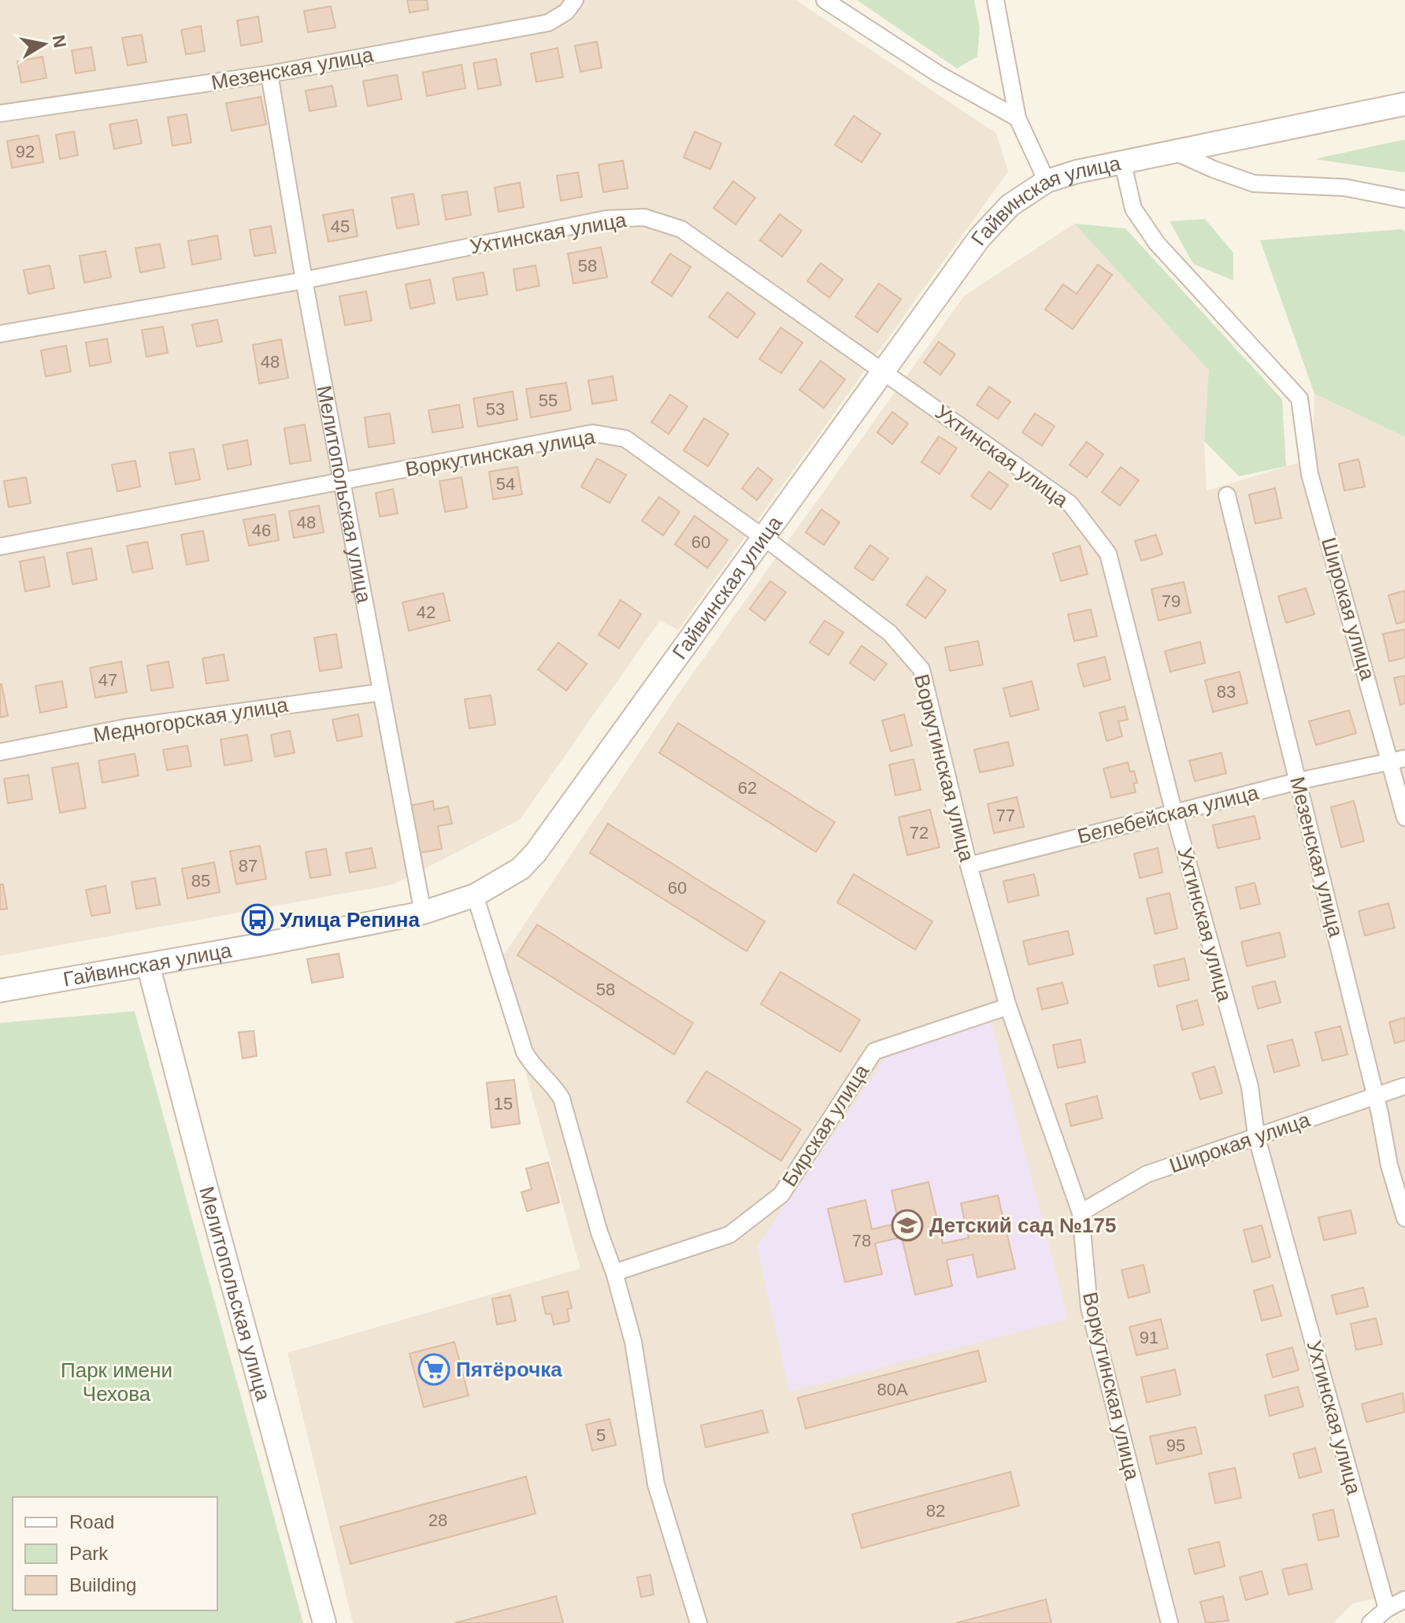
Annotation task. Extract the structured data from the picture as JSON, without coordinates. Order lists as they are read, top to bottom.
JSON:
{
  "streets": {
    "main road": ["Гайвинская улица", "Мелитопольская улица"],
    "street": [
      "Мезенская улица",
      "Ухтинская улица",
      "Воркутинская улица",
      "Широкая улица",
      "Медногорская улица",
      "Белебейская улица",
      "Бирская улица"
    ]
  },
  "crossings": [
    ["Мезенская улица", "Мелитопольская улица"],
    ["Мезенская улица", "Широкая улица"],
    ["Мезенская улица", "Белебейская улица"],
    ["Гайвинская улица", "Ухтинская улица"],
    ["Гайвинская улица", "Воркутинская улица"],
    ["Гайвинская улица", "Мелитопольская улица"],
    ["Гайвинская улица", "Широкая улица"],
    ["Ухтинская улица", "Мелитопольская улица"],
    ["Ухтинская улица", "Широкая улица"],
    ["Ухтинская улица", "Белебейская улица"],
    ["Воркутинская улица", "Мелитопольская улица"],
    ["Воркутинская улица", "Широкая улица"],
    ["Воркутинская улица", "Белебейская улица"],
    ["Воркутинская улица", "Бирская улица"],
    ["Мелитопольская улица", "Медногорская улица"],
    ["Широкая улица", "Белебейская улица"]
  ],
  "parks": ["Парк имени Чехова"],
  "places": {
    "bus stop": ["Улица Репина"],
    "school or university": ["Детский сад №175"],
    "supermarket": ["Пятёрочка"]
  },
  "house_numbers": [
    "92",
    "45",
    "58",
    "48",
    "55",
    "53",
    "54",
    "48",
    "46",
    "60",
    "79",
    "42",
    "47",
    "83",
    "62",
    "77",
    "72",
    "87",
    "85",
    "60",
    "58",
    "15",
    "78",
    "91",
    "80А",
    "5",
    "95",
    "82",
    "28"
  ],
  "legend": ["Road", "Park", "Building"],
  "north": "right"
}
